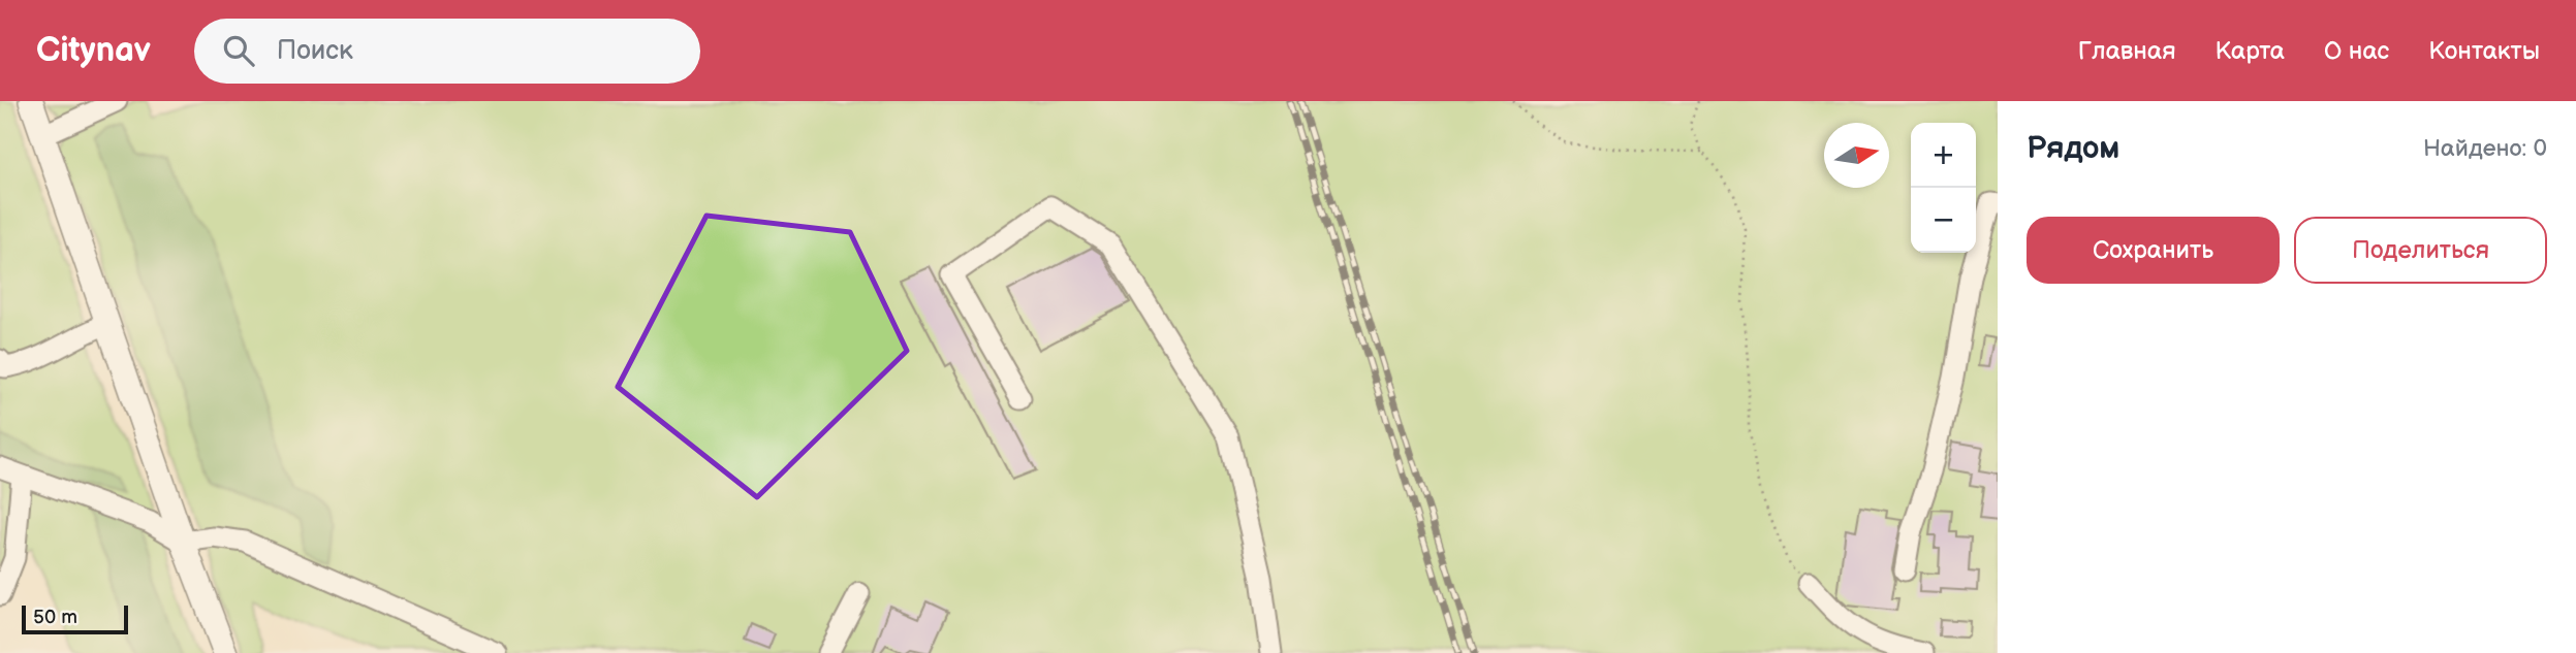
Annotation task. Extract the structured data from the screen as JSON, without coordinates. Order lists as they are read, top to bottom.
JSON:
{
  "scale_bar": "50 m",
  "north": "right",
  "page": {
    "header": "Citynav",
    "search": "Поиск",
    "nav": [
      "Главная",
      "Карта",
      "О нас",
      "Контакты"
    ],
    "heading": ["Рядом", "Найдено: 0"],
    "map_buttons": ["+", "−"],
    "buttons": ["Сохранить", "Поделиться"],
    "scale": "50 m"
  }
}
